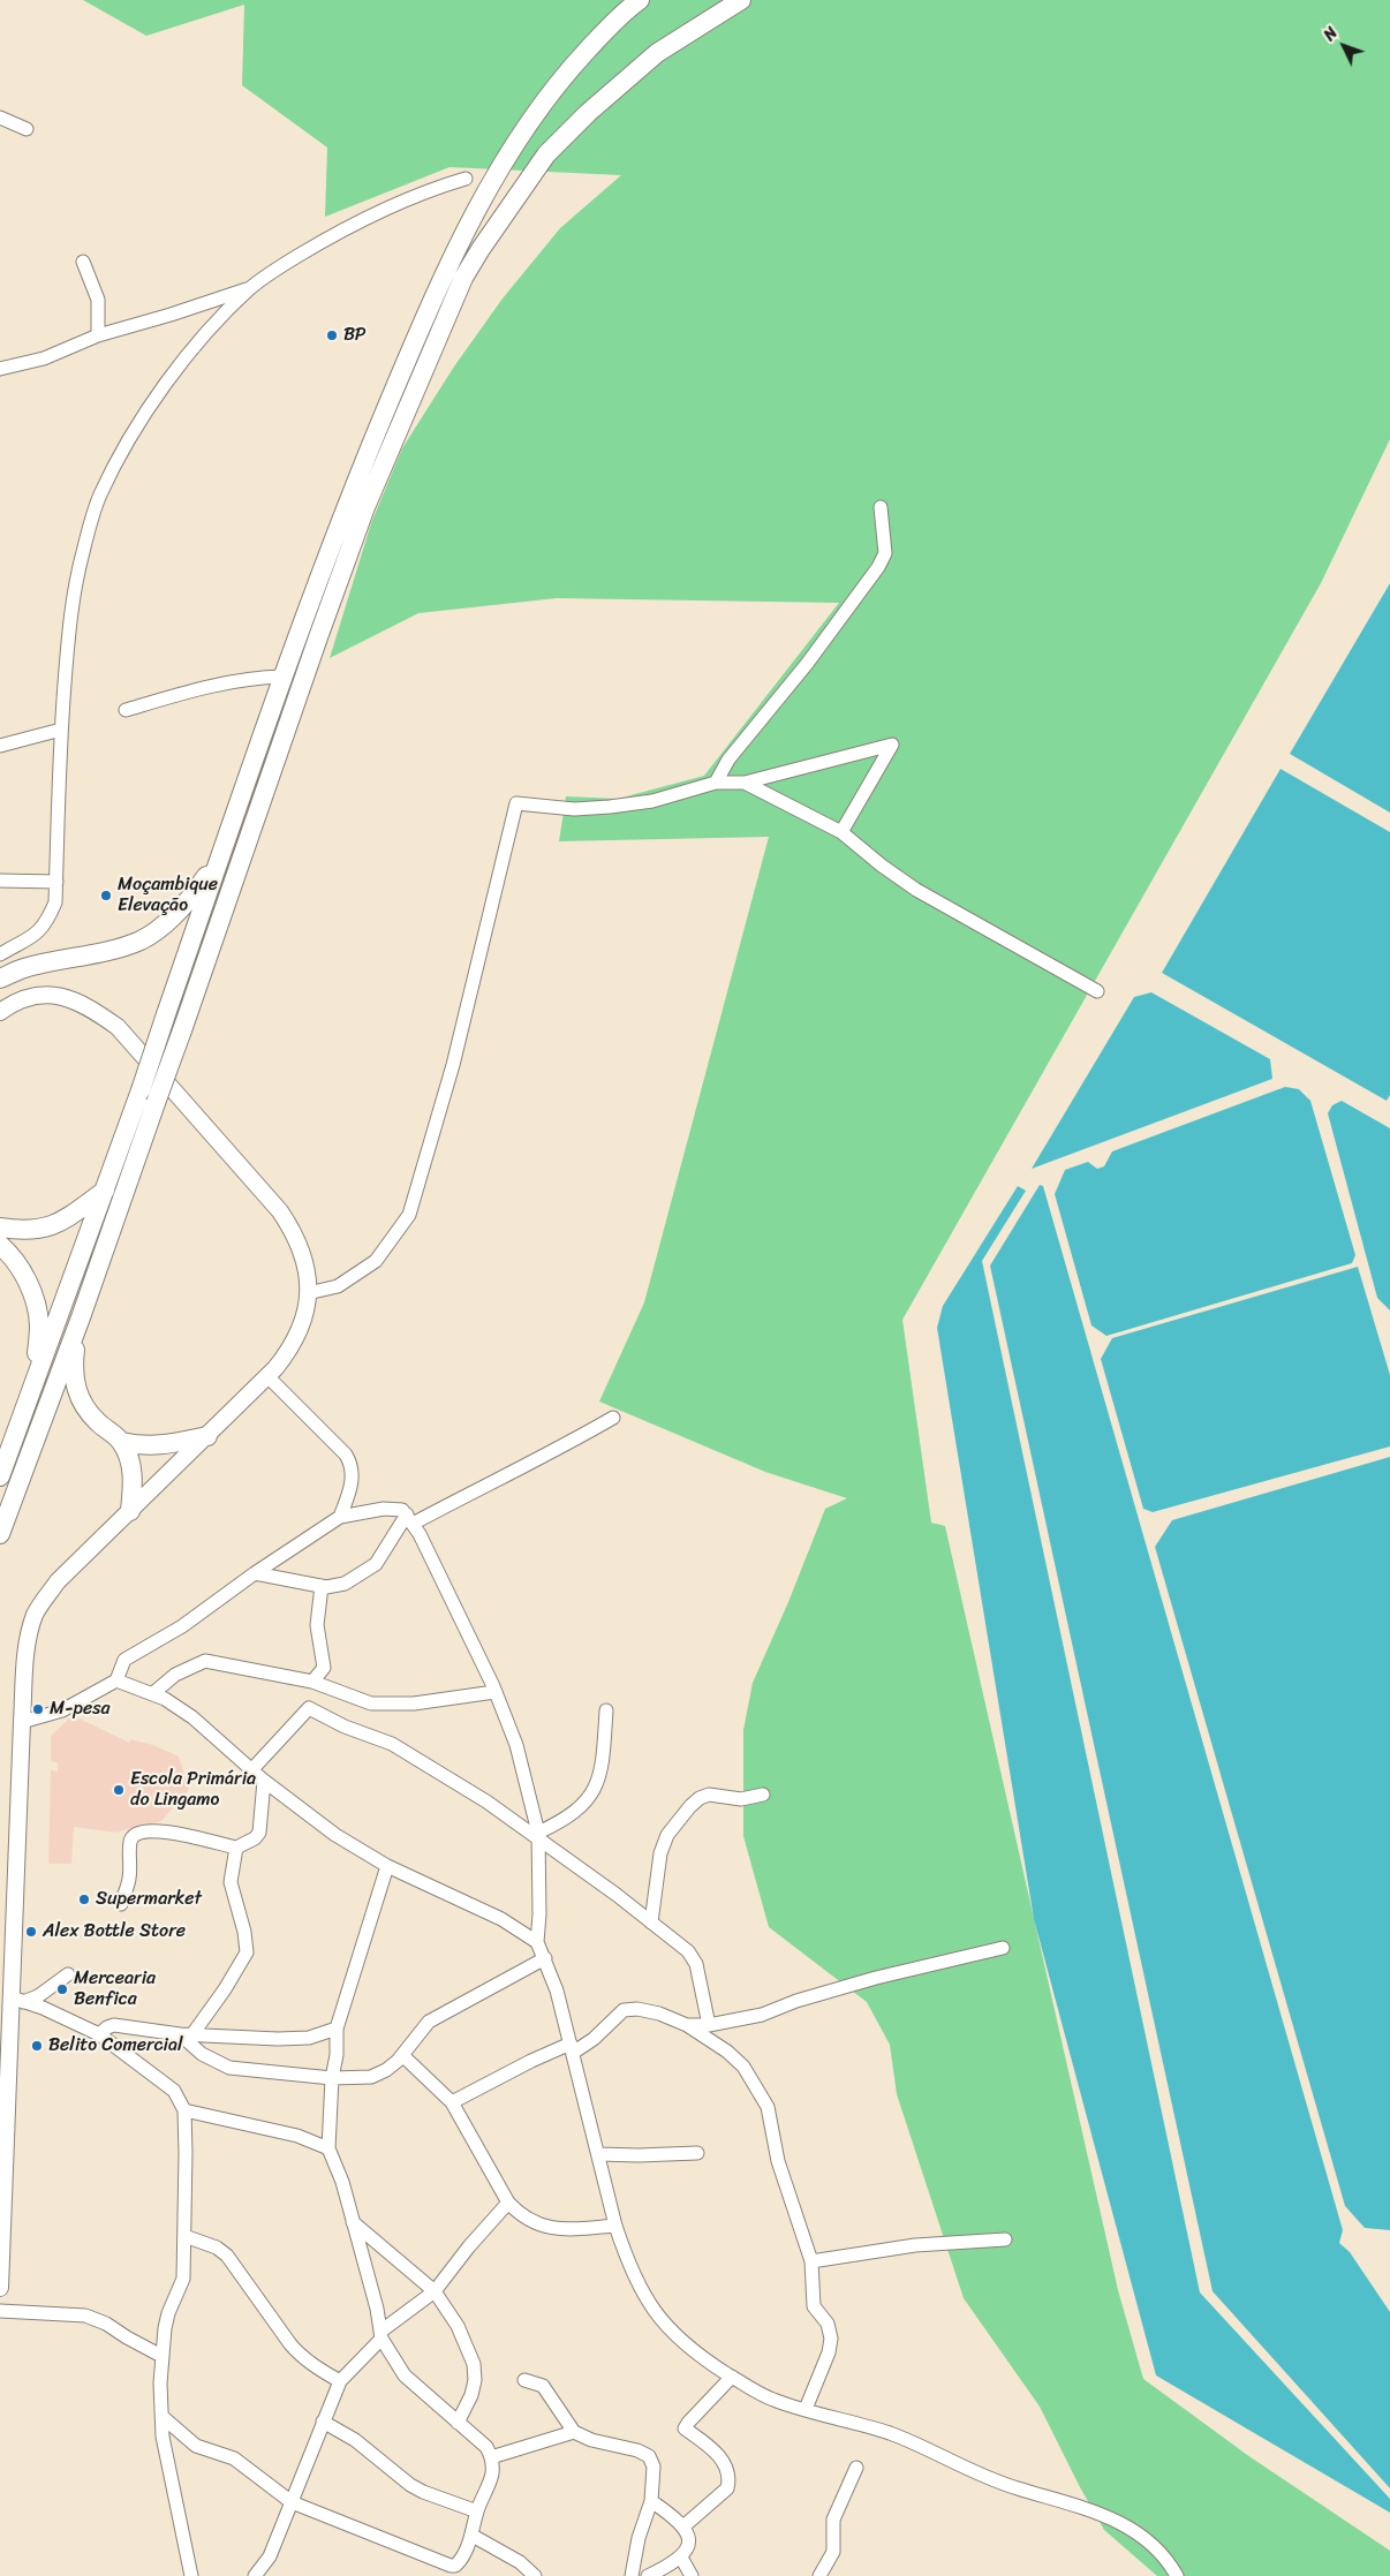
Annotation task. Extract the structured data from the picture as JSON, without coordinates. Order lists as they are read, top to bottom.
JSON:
{
  "places": [
    "BP",
    "Moçambique Elevação",
    "M-pesa",
    "Escola Primária do Lingamo",
    "Supermarket",
    "Alex Bottle Store",
    "Mercearia Benfica",
    "Belito Comercial"
  ],
  "north": "top left"
}
